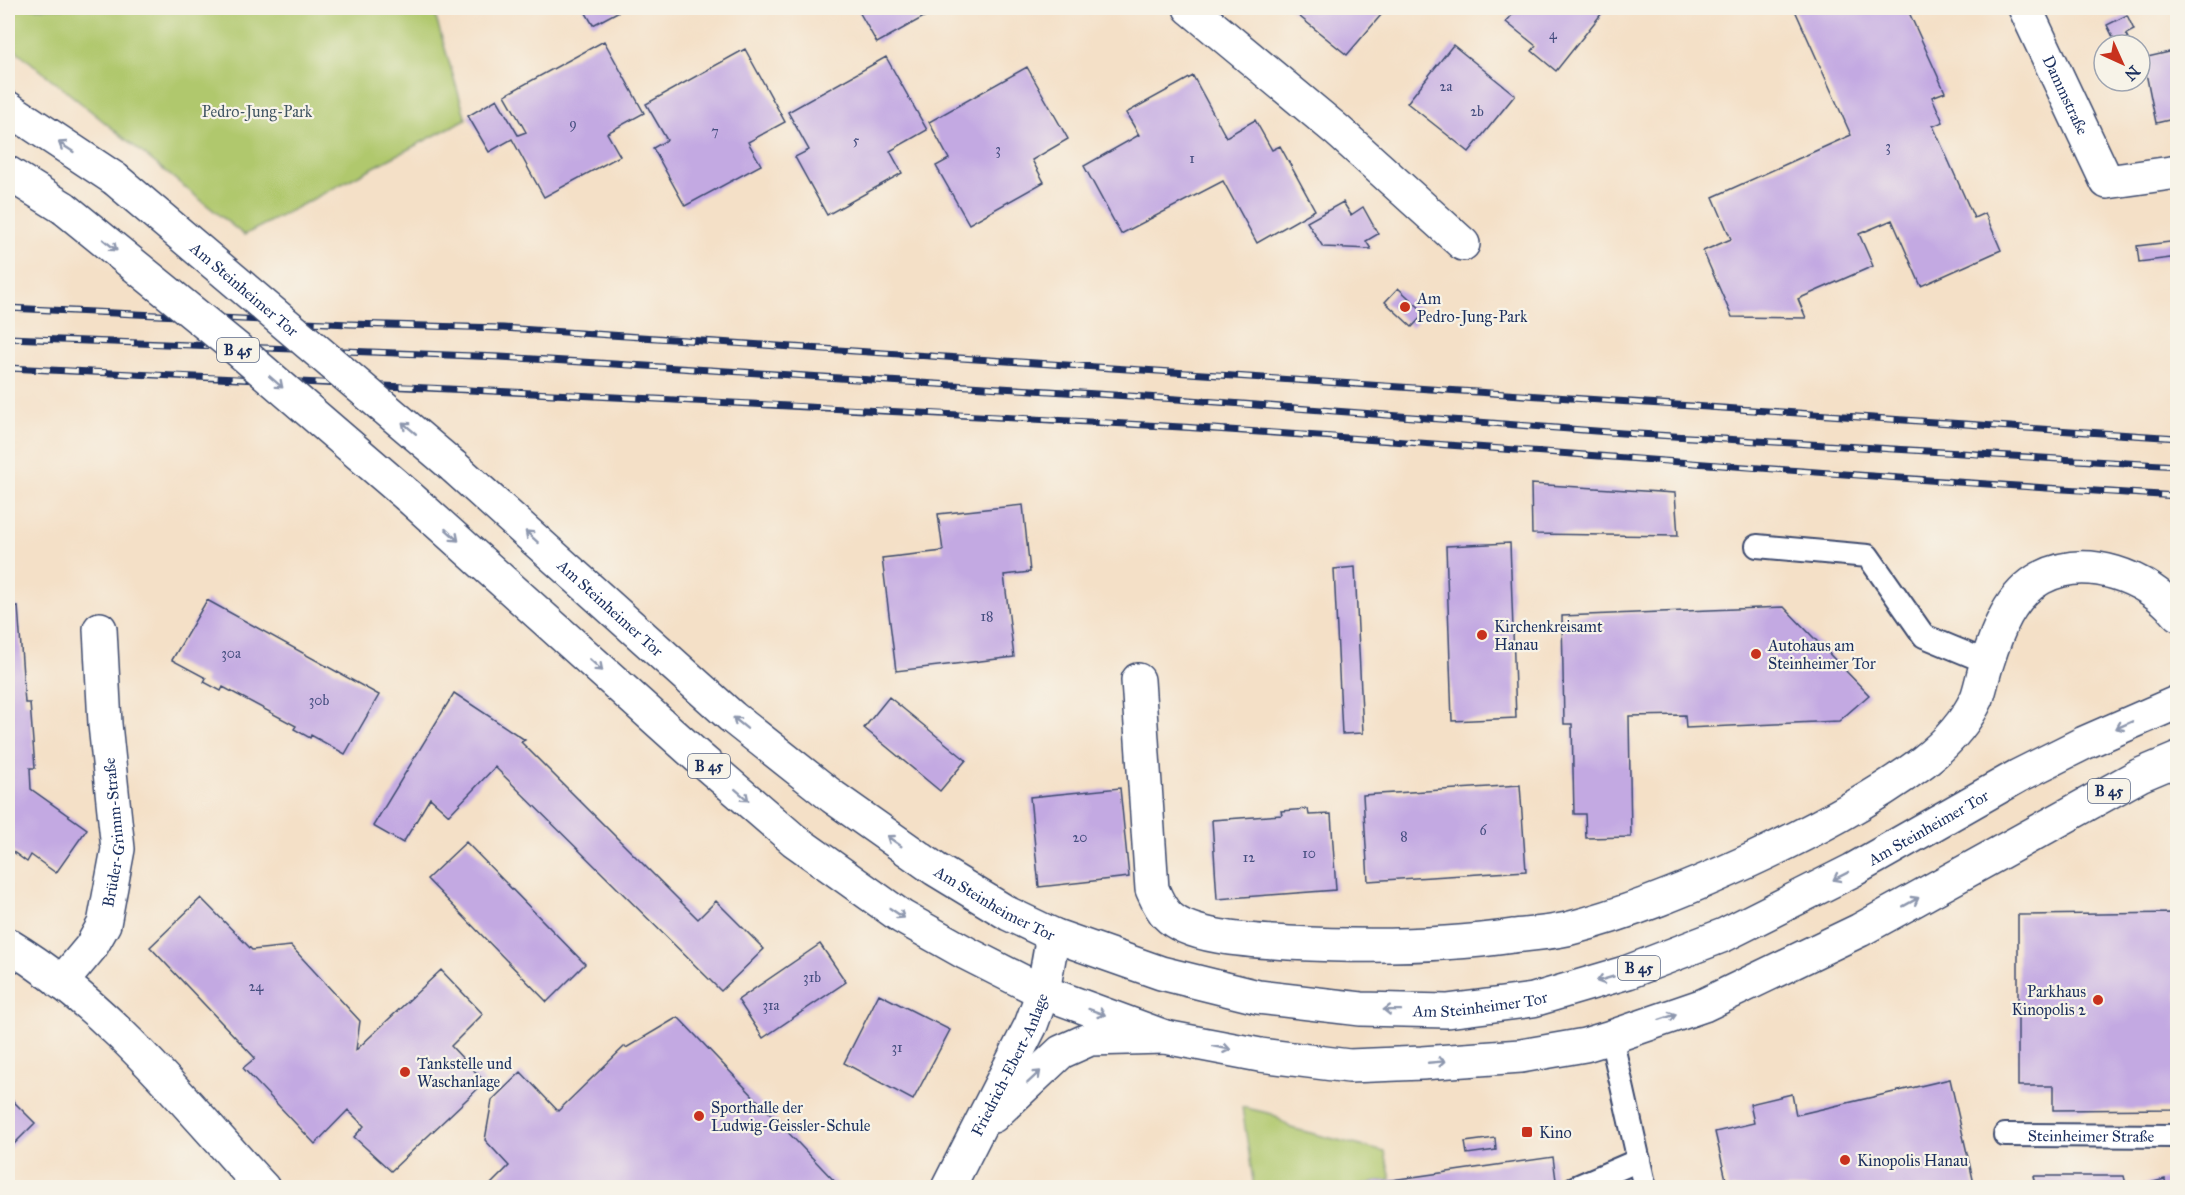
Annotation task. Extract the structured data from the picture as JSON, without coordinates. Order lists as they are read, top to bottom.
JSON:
{
  "streets": {
    "main road": [
      "Dammstraße",
      "Am Steinheimer Tor",
      "B 45",
      "Brüder-Grimm-Straße",
      "Friedrich-Ebert-Anlage"
    ],
    "lane": ["Steinheimer Straße"]
  },
  "crossings": [
    ["Am Steinheimer Tor", "Friedrich-Ebert-Anlage"],
    ["B 45", "Friedrich-Ebert-Anlage"]
  ],
  "parks": ["Pedro-Jung-Park"],
  "places": {
    "other": [
      "Am Pedro-Jung-Park",
      "Kirchenkreisamt Hanau",
      "Autohaus am Steinheimer Tor",
      "Parkhaus Kinopolis 2",
      "Tankstelle und Waschanlage",
      "Sporthalle der Ludwig-Geissler-Schule",
      "Kinopolis Hanau"
    ],
    "transit": ["Kino"]
  },
  "house_numbers": [
    "4",
    "2a",
    "2b",
    "9",
    "7",
    "5",
    "3",
    "3",
    "1",
    "18",
    "30a",
    "30b",
    "6",
    "8",
    "20",
    "10",
    "12",
    "31b",
    "24",
    "31a",
    "31"
  ],
  "north": "bottom right"
}
